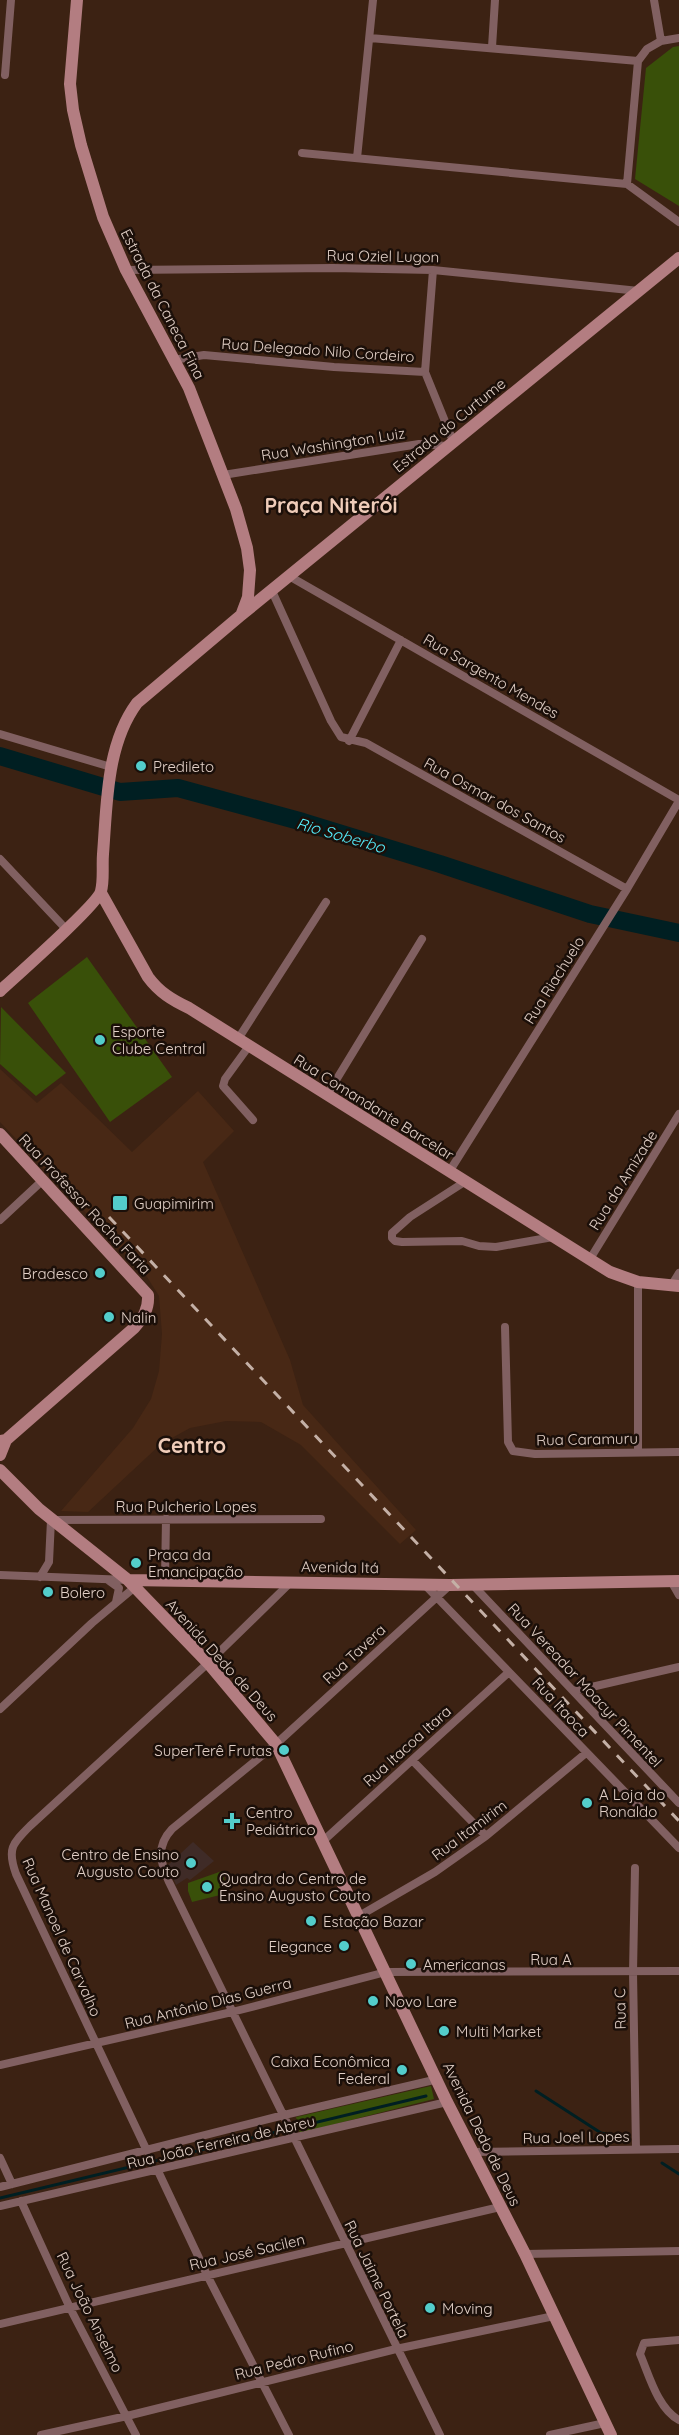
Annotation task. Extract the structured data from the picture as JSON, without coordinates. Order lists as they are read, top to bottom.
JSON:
{
  "streets": {
    "street": [
      "Rua Oziel Lugon",
      "Estrada da Caneca Fina",
      "Rua Delegado Nilo Cordeiro",
      "Estrada do Curtume",
      "Rua Washington Luiz",
      "Rua Sargento Mendes",
      "Rua Osmar dos Santos",
      "Rua Riachuelo",
      "Rua Comandante Barcelar",
      "Rua da Amizade",
      "Rua Professor Rocha Faria",
      "Rua Caramuru",
      "Rua Pulcherio Lopes",
      "Avenida Itá",
      "Rua Tavera",
      "Avenida Dedo de Deus",
      "Rua Vereador Moacyr Pimentel",
      "Rua Itaoca",
      "Rua Itacoa Itara",
      "Rua Itamirim",
      "Rua Manoel de Carvalho",
      "Rua A",
      "Rua Antônio Dias Guerra",
      "Rua C",
      "Rua Joel Lopes",
      "Rua João Ferreira de Abreu",
      "Rua José Sacilen",
      "Rua Jaime Portela",
      "Rua João Anselmo",
      "Rua Pedro Rufino"
    ]
  },
  "crossings": [
    ["Rua Oziel Lugon", "Estrada da Caneca Fina"],
    ["Rua Oziel Lugon", "Estrada do Curtume"],
    ["Estrada da Caneca Fina", "Rua Delegado Nilo Cordeiro"],
    ["Estrada da Caneca Fina", "Estrada do Curtume"],
    ["Estrada da Caneca Fina", "Rua Washington Luiz"],
    ["Estrada do Curtume", "Rua Washington Luiz"],
    ["Estrada do Curtume", "Rua Sargento Mendes"],
    ["Rua Sargento Mendes", "Rua Riachuelo"],
    ["Rua Osmar dos Santos", "Rua Riachuelo"],
    ["Rua Riachuelo", "Rua Comandante Barcelar"],
    ["Rua Comandante Barcelar", "Rua da Amizade"],
    ["Rua Pulcherio Lopes", "Avenida Dedo de Deus"],
    ["Avenida Itá", "Rua Tavera"],
    ["Avenida Itá", "Avenida Dedo de Deus"],
    ["Avenida Itá", "Rua Vereador Moacyr Pimentel"],
    ["Avenida Itá", "Rua Itaoca"],
    ["Rua Tavera", "Avenida Dedo de Deus"],
    ["Rua Tavera", "Rua Itaoca"],
    ["Rua Tavera", "Rua Antônio Dias Guerra"],
    ["Rua Tavera", "Rua Jaime Portela"],
    ["Avenida Dedo de Deus", "Rua Itacoa Itara"],
    ["Avenida Dedo de Deus", "Rua Itamirim"],
    ["Avenida Dedo de Deus", "Rua Manoel de Carvalho"],
    ["Avenida Dedo de Deus", "Rua A"],
    ["Avenida Dedo de Deus", "Rua Antônio Dias Guerra"],
    ["Avenida Dedo de Deus", "Rua Joel Lopes"],
    ["Avenida Dedo de Deus", "Rua João Ferreira de Abreu"],
    ["Avenida Dedo de Deus", "Rua José Sacilen"],
    ["Avenida Dedo de Deus", "Rua Pedro Rufino"],
    ["Rua Itaoca", "Rua Itacoa Itara"],
    ["Rua Itaoca", "Rua Itamirim"],
    ["Rua Manoel de Carvalho", "Rua Antônio Dias Guerra"],
    ["Rua Manoel de Carvalho", "Rua João Ferreira de Abreu"],
    ["Rua A", "Rua Antônio Dias Guerra"],
    ["Rua A", "Rua C"],
    ["Rua Antônio Dias Guerra", "Rua Jaime Portela"],
    ["Rua C", "Rua Joel Lopes"],
    ["Rua João Ferreira de Abreu", "Rua Jaime Portela"],
    ["Rua João Ferreira de Abreu", "Rua João Anselmo"],
    ["Rua José Sacilen", "Rua Jaime Portela"],
    ["Rua José Sacilen", "Rua João Anselmo"],
    ["Rua Jaime Portela", "Rua Pedro Rufino"],
    ["Rua João Anselmo", "Rua Pedro Rufino"]
  ],
  "districts": ["Praça Niterói", "Centro"],
  "water": ["Rio Soberbo"],
  "places": {
    "other": [
      "Predileto",
      "Esporte Clube Central",
      "Bradesco",
      "Nalin",
      "Praça da Emancipação",
      "Bolero",
      "SuperTerê Frutas",
      "A Loja do Ronaldo",
      "Centro de Ensino Augusto Couto",
      "Quadra do Centro de Ensino Augusto Couto",
      "Estação Bazar",
      "Elegance",
      "Americanas",
      "Novo Lare",
      "Multi Market",
      "Caixa Econômica Federal",
      "Moving"
    ],
    "transit": ["Guapimirim"],
    "health": ["Centro Pediátrico"]
  }
}
